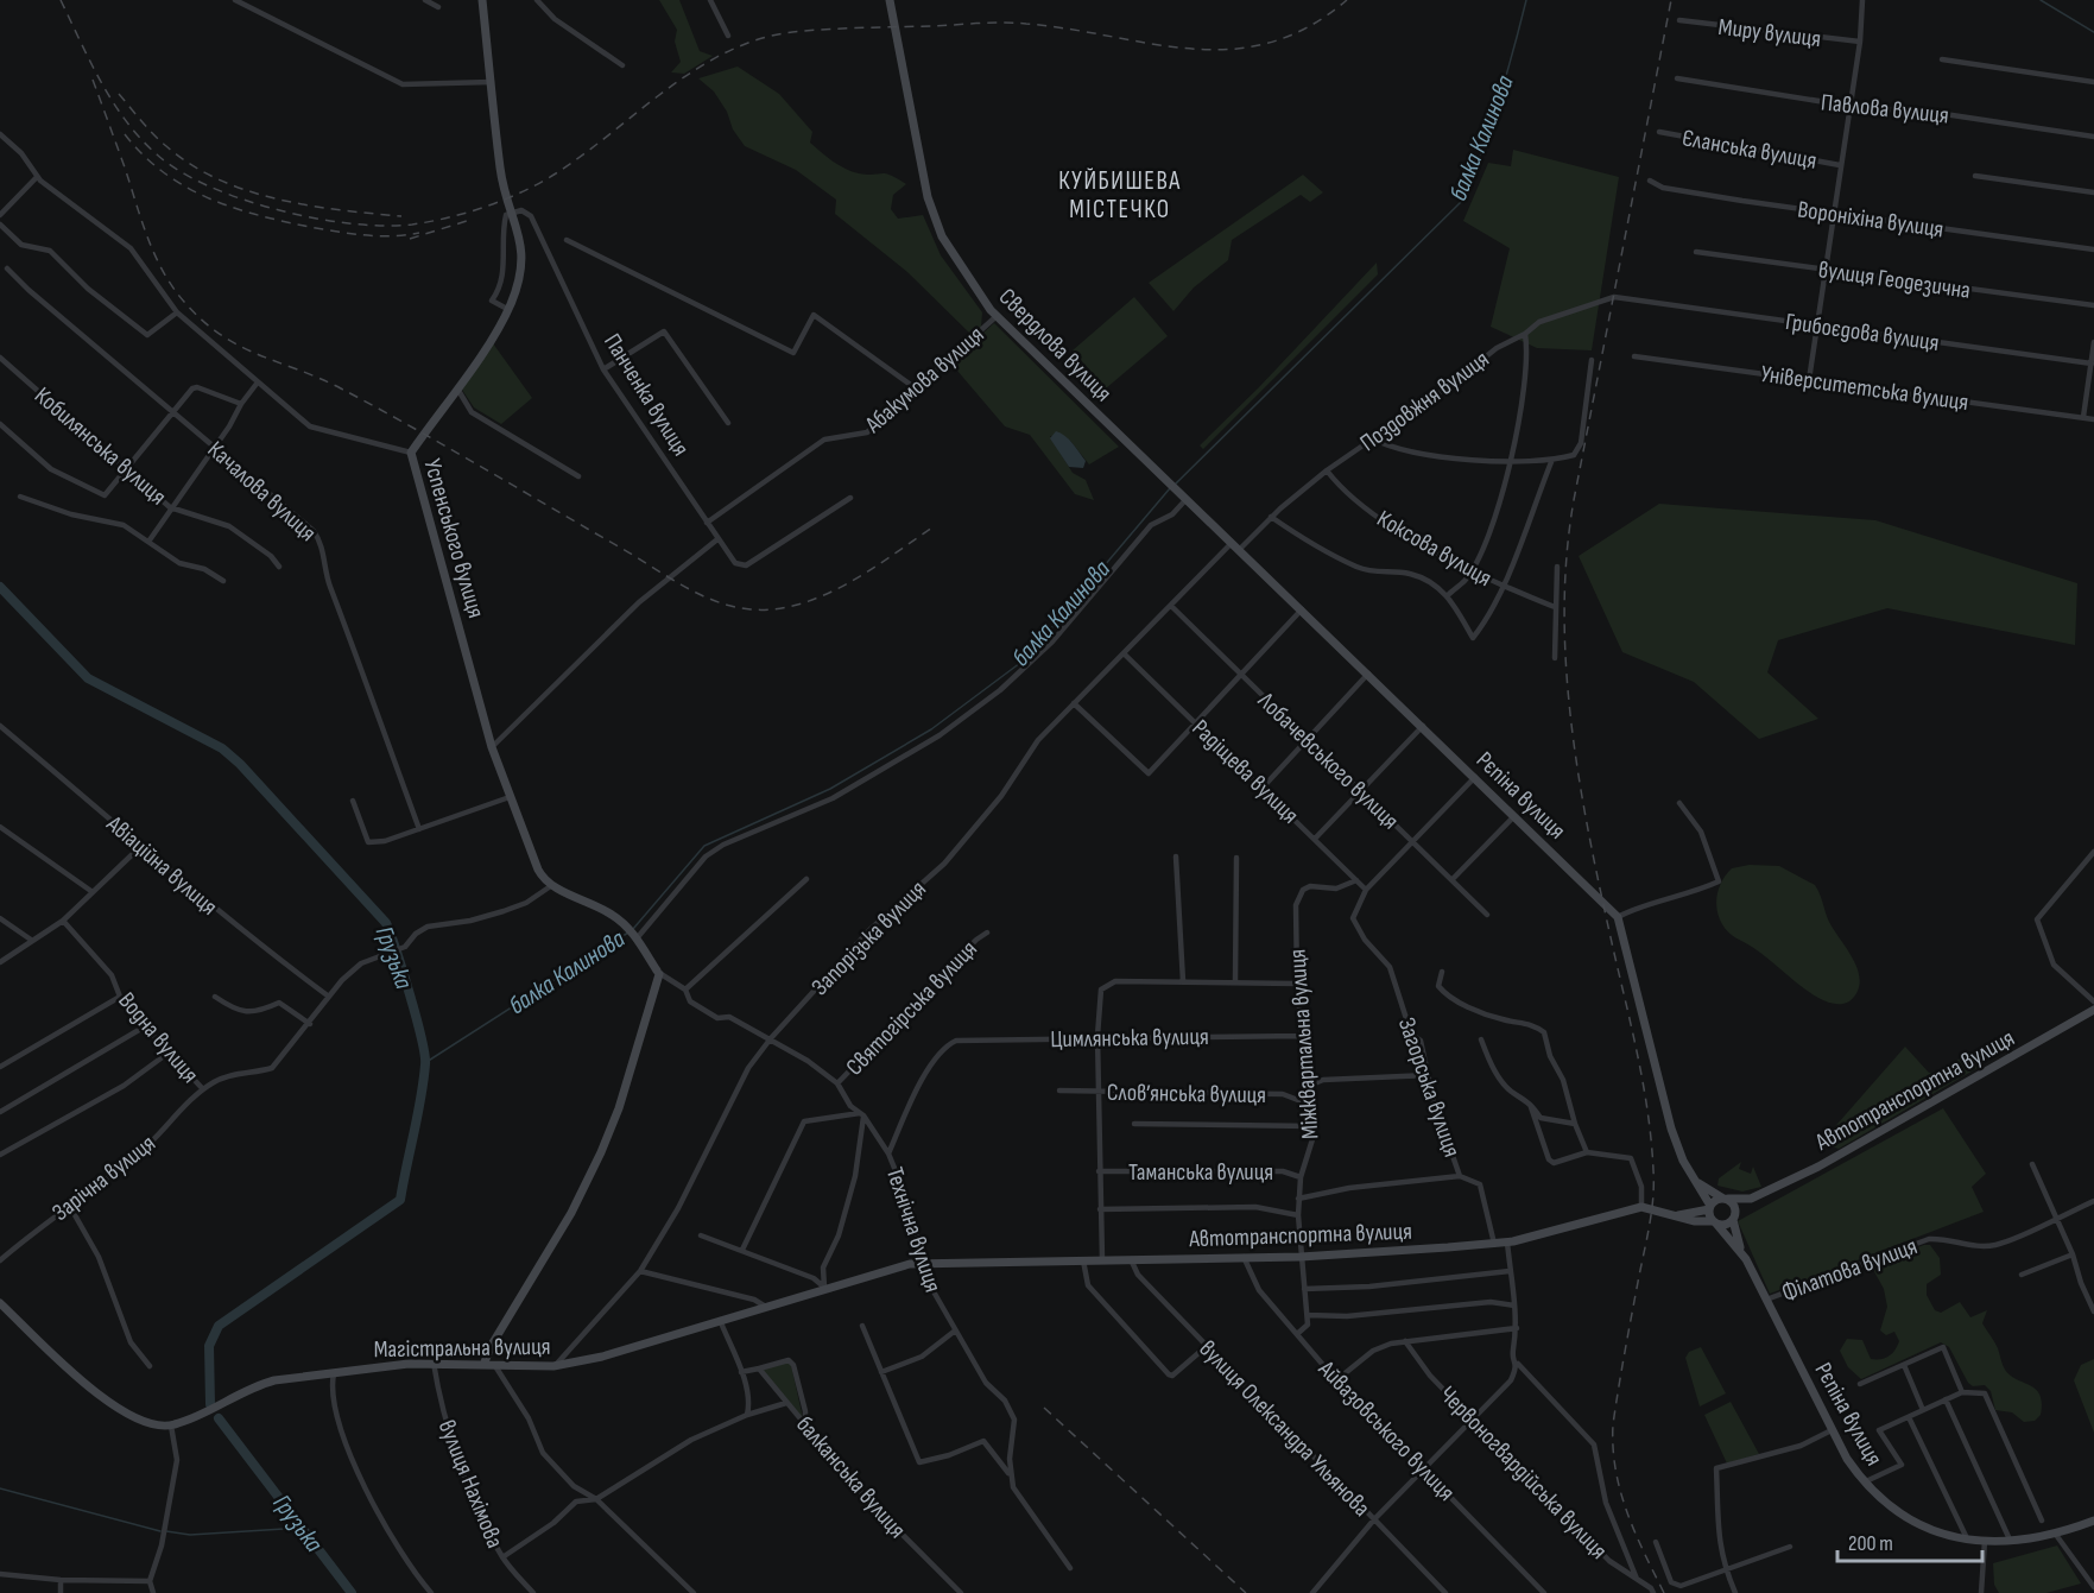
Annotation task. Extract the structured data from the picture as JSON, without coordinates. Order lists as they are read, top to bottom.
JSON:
{
  "streets": {
    "street": [
      "Миру вулиця",
      "Павлова вулиця",
      "Єланська вулиця",
      "Вороніхіна вулиця",
      "вулиця Геодезична",
      "Грибоєдова вулиця",
      "Свердлова вулиця",
      "Абакумова вулиця",
      "Університетська вулиця",
      "Панченка вулиця",
      "Поздовжня вулиця",
      "Кобилянська вулиця",
      "Качалова вулиця",
      "Успенського вулиця",
      "Коксова вулиця",
      "Лобачевського вулиця",
      "Радіщева вулиця",
      "Рєпіна вулиця",
      "Авіаційна вулиця",
      "Запорізька вулиця",
      "Святогірська вулиця",
      "Водна вулиця",
      "Цимлянська вулиця",
      "Міжквартальна вулиця",
      "Загорська вулиця",
      "Автотранспортна вулиця",
      "Слов’янська вулиця",
      "Таманська вулиця",
      "Зарічна вулиця",
      "Технічна вулиця",
      "Філатова вулиця",
      "Магістральна вулиця",
      "вулиця Олександра Ульянова",
      "Айвазовського вулиця",
      "Червоногвардійська вулиця",
      "балканська вулиця",
      "вулиця Нахімова"
    ]
  },
  "crossings": [
    ["Грибоєдова вулиця", "Поздовжня вулиця"],
    ["Свердлова вулиця", "Абакумова вулиця"],
    ["Свердлова вулиця", "Рєпіна вулиця"],
    ["Абакумова вулиця", "Панченка вулиця"],
    ["Поздовжня вулиця", "Коксова вулиця"],
    ["Поздовжня вулиця", "Рєпіна вулиця"],
    ["Поздовжня вулиця", "Запорізька вулиця"],
    ["Успенського вулиця", "Водна вулиця"],
    ["Успенського вулиця", "Технічна вулиця"],
    ["Лобачевського вулиця", "Запорізька вулиця"],
    ["Радіщева вулиця", "Запорізька вулиця"],
    ["Радіщева вулиця", "Міжквартальна вулиця"],
    ["Радіщева вулиця", "Загорська вулиця"],
    ["Рєпіна вулиця", "Запорізька вулиця"],
    ["Рєпіна вулиця", "Автотранспортна вулиця"],
    ["Рєпіна вулиця", "Філатова вулиця"],
    ["Авіаційна вулиця", "Водна вулиця"],
    ["Запорізька вулиця", "Технічна вулиця"],
    ["Запорізька вулиця", "Магістральна вулиця"],
    ["Святогірська вулиця", "Технічна вулиця"],
    ["Водна вулиця", "Зарічна вулиця"],
    ["Цимлянська вулиця", "Міжквартальна вулиця"],
    ["Цимлянська вулиця", "Технічна вулиця"],
    ["Міжквартальна вулиця", "Автотранспортна вулиця"],
    ["Міжквартальна вулиця", "Слов’янська вулиця"],
    ["Міжквартальна вулиця", "Таманська вулиця"],
    ["Загорська вулиця", "Автотранспортна вулиця"],
    ["Загорська вулиця", "Таманська вулиця"],
    ["Автотранспортна вулиця", "Технічна вулиця"],
    ["Автотранспортна вулиця", "Магістральна вулиця"],
    ["Автотранспортна вулиця", "вулиця Олександра Ульянова"],
    ["Автотранспортна вулиця", "Айвазовського вулиця"],
    ["Технічна вулиця", "Магістральна вулиця"],
    ["Магістральна вулиця", "вулиця Нахімова"]
  ],
  "districts": ["КУЙБИШЕВА МІСТЕЧКО"],
  "water": ["балка Калинова", "Грузька"],
  "scale_bar": "200 m"
}
